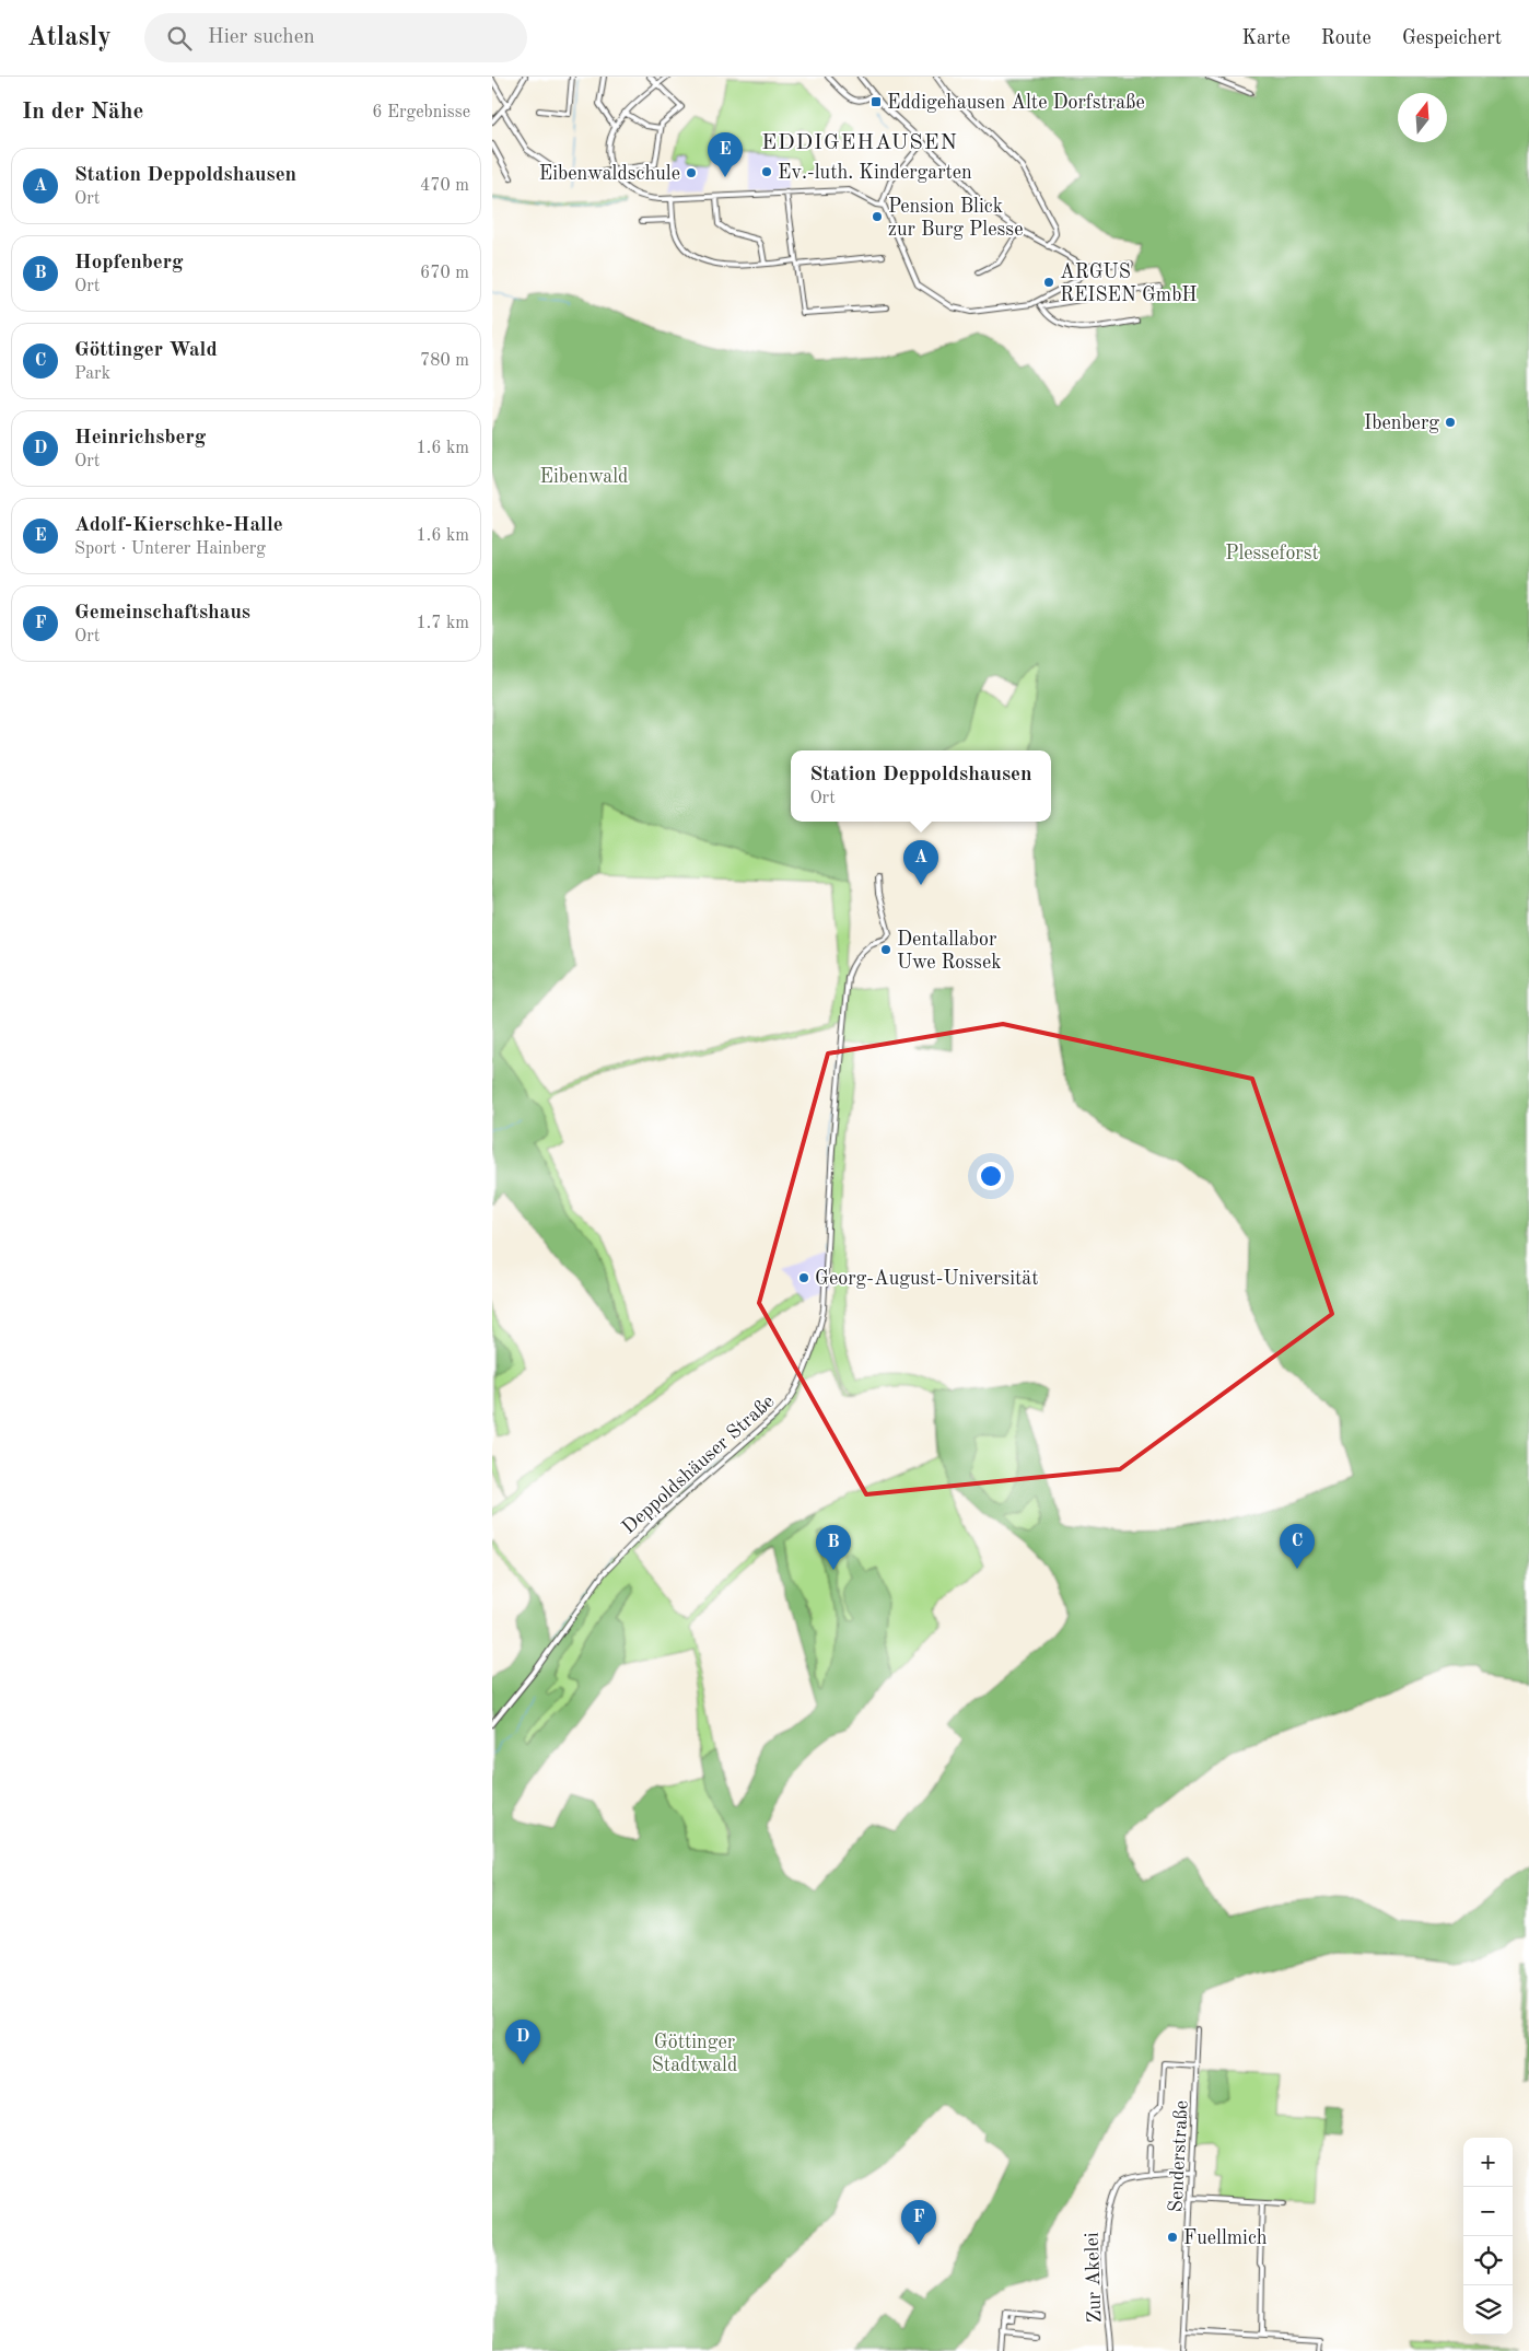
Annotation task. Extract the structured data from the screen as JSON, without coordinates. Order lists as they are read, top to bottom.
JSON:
{
  "streets": {
    "street": ["Deppoldshäuser Straße", "Senderstraße", "Zur Akelei"]
  },
  "crossings": [
    ["Senderstraße", "Zur Akelei"]
  ],
  "districts": ["EDDIGEHAUSEN"],
  "parks": ["Eibenwald", "Plesseforst", "Göttinger Stadtwald"],
  "places": {
    "transit": ["Eddigehausen Alte Dorfstraße"],
    "other": [
      "Ev.-luth. Kindergarten",
      "Eibenwaldschule",
      "Pension Blick zur Burg Plesse",
      "ARGUS REISEN GmbH",
      "Ibenberg",
      "Dentallabor Uwe Rossek",
      "Georg-August-Universität",
      "Fuellmich"
    ]
  },
  "north": "top",
  "page": {
    "header": "Atlasly",
    "search": "Hier suchen",
    "nav": ["Karte", "Route", "Gespeichert"],
    "heading": ["In der Nähe", "6 Ergebnisse"],
    "pins": [
      "E",
      "A",
      "C",
      "B",
      "D",
      "F"
    ],
    "list": [
      {
        "mark": "A",
        "name": "Station Deppoldshausen",
        "note": "Ort",
        "value": "470 m"
      },
      {
        "mark": "B",
        "name": "Hopfenberg",
        "note": "Ort",
        "value": "670 m"
      },
      {
        "mark": "C",
        "name": "Göttinger Wald",
        "note": "Park",
        "value": "780 m"
      },
      {
        "mark": "D",
        "name": "Heinrichsberg",
        "note": "Ort",
        "value": "1.6 km"
      },
      {
        "mark": "E",
        "name": "Adolf-Kierschke-Halle",
        "note": "Sport · Unterer Hainberg",
        "value": "1.6 km"
      },
      {
        "mark": "F",
        "name": "Gemeinschaftshaus",
        "note": "Ort",
        "value": "1.7 km"
      }
    ],
    "popup": ["Station Deppoldshausen", "Ort"],
    "map_buttons": ["+", "−"]
  }
}
